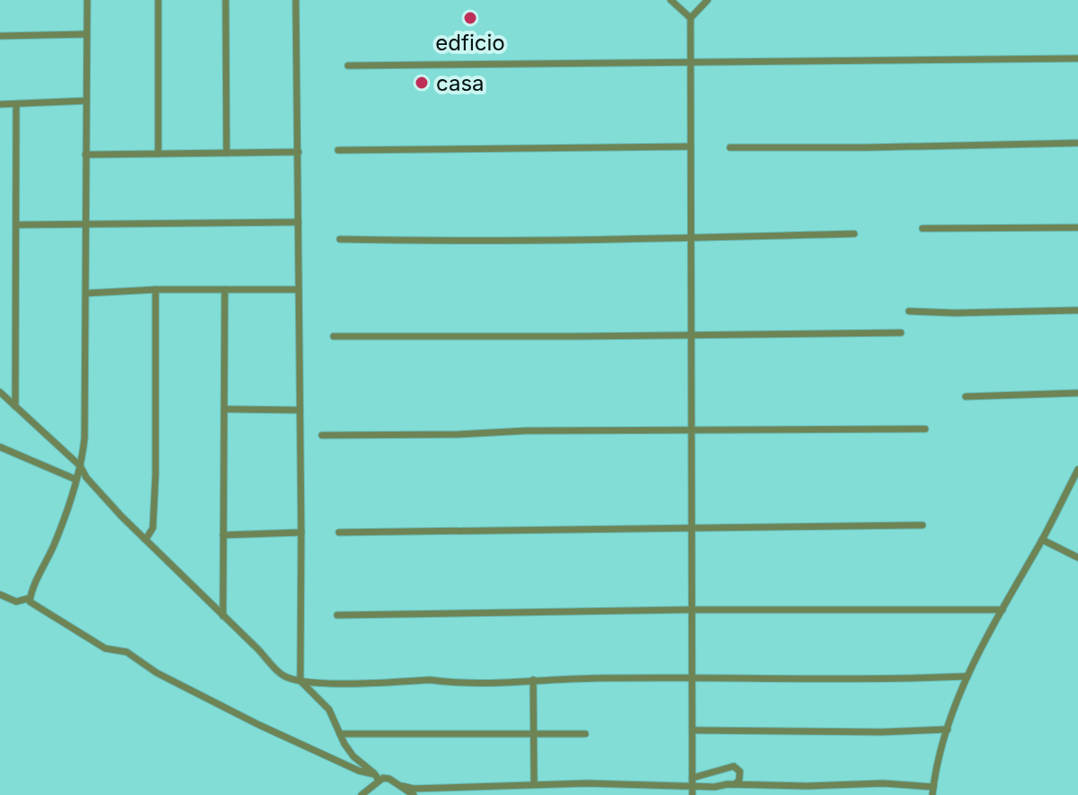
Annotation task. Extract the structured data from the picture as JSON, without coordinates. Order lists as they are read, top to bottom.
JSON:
{
  "places": ["edficio", "casa"]
}
